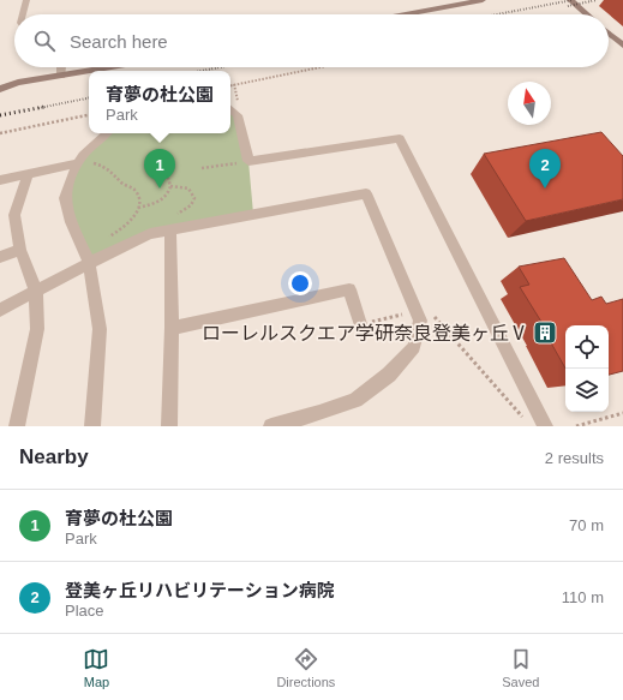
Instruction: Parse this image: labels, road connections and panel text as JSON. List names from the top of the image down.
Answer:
{
  "places": {
    "building": ["ローレルスクエア学研奈良登美ヶ丘Ⅴ"]
  },
  "north": "top",
  "page": {
    "search": "Search here",
    "popup": ["育夢の杜公園", "Park"],
    "pins": ["1", "2"],
    "heading": ["Nearby", "2 results"],
    "list": [
      {
        "mark": "1",
        "name": "育夢の杜公園",
        "note": "Park",
        "value": "70 m"
      },
      {
        "mark": "2",
        "name": "登美ヶ丘リハビリテーション病院",
        "note": "Place",
        "value": "110 m"
      }
    ],
    "nav": ["Map", "Directions", "Saved"]
  }
}
